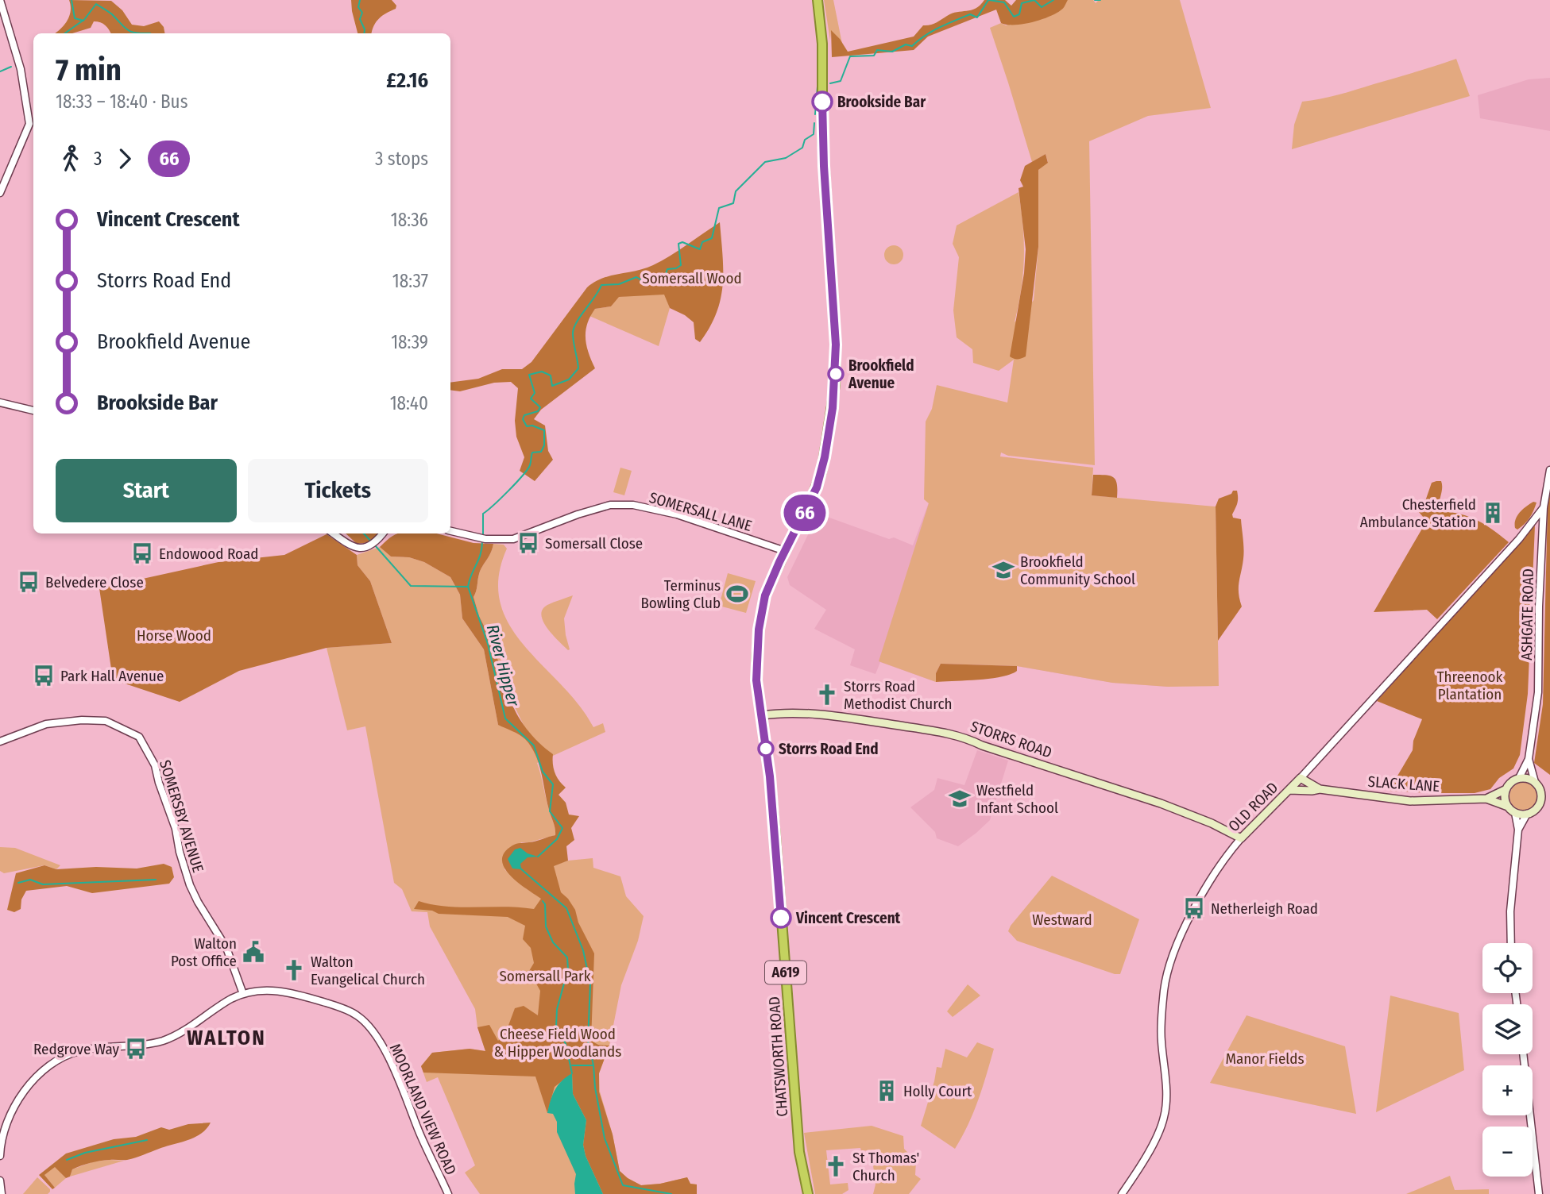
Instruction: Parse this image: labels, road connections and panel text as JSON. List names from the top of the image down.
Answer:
{
  "streets": {
    "highway": ["A619", "CHATSWORTH ROAD"],
    "main road": ["STORRS ROAD", "SLACK LANE", "OLD ROAD"],
    "street": [
      "SOMERSALL LANE",
      "ASHGATE ROAD",
      "SOMERSBY AVENUE",
      "MOORLAND VIEW ROAD"
    ]
  },
  "crossings": [
    ["SOMERSALL LANE", "CHATSWORTH ROAD"],
    ["ASHGATE ROAD", "SLACK LANE"],
    ["ASHGATE ROAD", "OLD ROAD"],
    ["STORRS ROAD", "OLD ROAD"],
    ["STORRS ROAD", "CHATSWORTH ROAD"],
    ["SLACK LANE", "OLD ROAD"],
    ["SOMERSBY AVENUE", "MOORLAND VIEW ROAD"]
  ],
  "districts": ["WALTON"],
  "water": ["River Hipper"],
  "parks": [
    "Somersall Wood",
    "Horse Wood",
    "Threenook Plantation",
    "Westward",
    "Somersall Park",
    "Cheese Field Wood & Hipper Woodlands",
    "Manor Fields"
  ],
  "places": {
    "other": [
      "Brookside Bar",
      "Brookfield Avenue",
      "Storrs Road End",
      "Vincent Crescent"
    ],
    "building": ["Chesterfield Ambulance Station", "Holly Court"],
    "bus stop": [
      "Somersall Close",
      "Endowood Road",
      "Belvedere Close",
      "Park Hall Avenue",
      "Netherleigh Road",
      "Redgrove Way"
    ],
    "school or university": ["Brookfield Community School", "Westfield Infant School"],
    "sports": ["Terminus Bowling Club"],
    "church": ["Storrs Road Methodist Church", "Walton Evangelical Church", "St Thomas' Church"],
    "public building": ["Walton Post Office"]
  },
  "lines": ["bus line 66"],
  "page": {
    "on_map": "66",
    "heading": ["7 min", "18:33 – 18:40 · Bus", "£2.16"],
    "legs": ["3", "66", "3 stops"],
    "list": [
      {
        "name": "Vincent Crescent",
        "value": "18:36"
      },
      {
        "name": "Storrs Road End",
        "value": "18:37"
      },
      {
        "name": "Brookfield Avenue",
        "value": "18:39"
      },
      {
        "name": "Brookside Bar",
        "value": "18:40"
      }
    ],
    "buttons": ["Start", "Tickets"],
    "map_buttons": ["+", "−"]
  }
}
